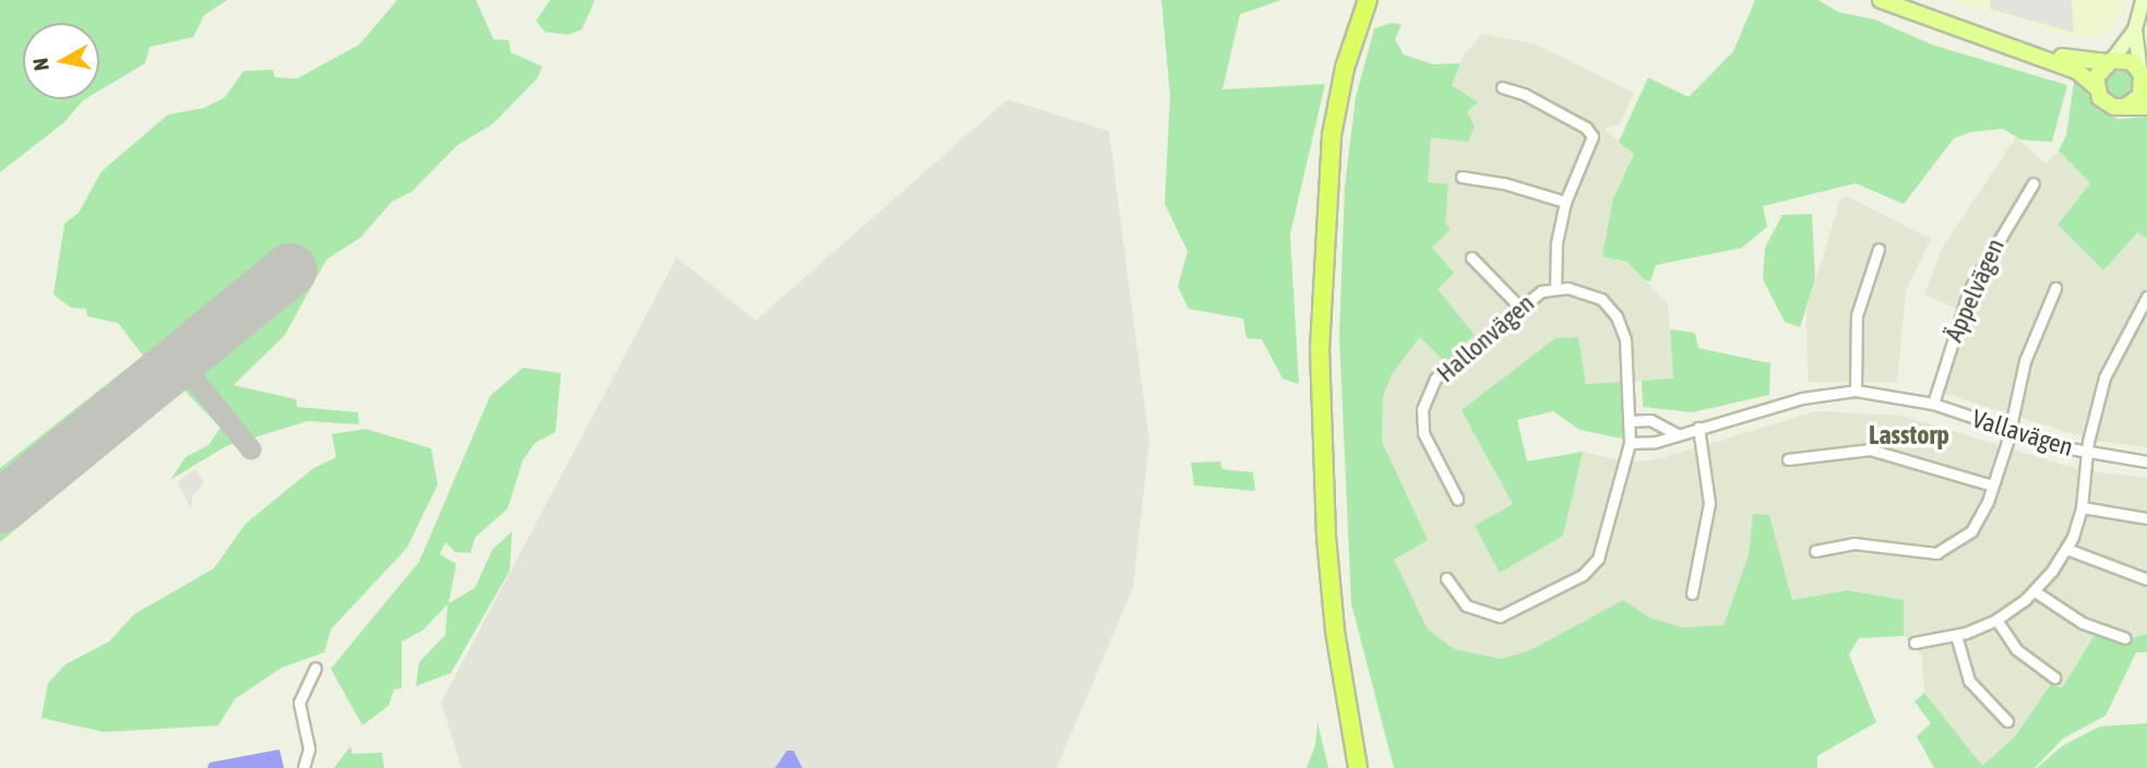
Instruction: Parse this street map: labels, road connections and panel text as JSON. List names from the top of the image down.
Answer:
{
  "streets": {
    "street": ["Äppelvägen", "Hallonvägen", "Vallavägen"]
  },
  "crossings": [
    ["Äppelvägen", "Vallavägen"],
    ["Hallonvägen", "Vallavägen"]
  ],
  "districts": ["Lasstorp"],
  "north": "left"
}
